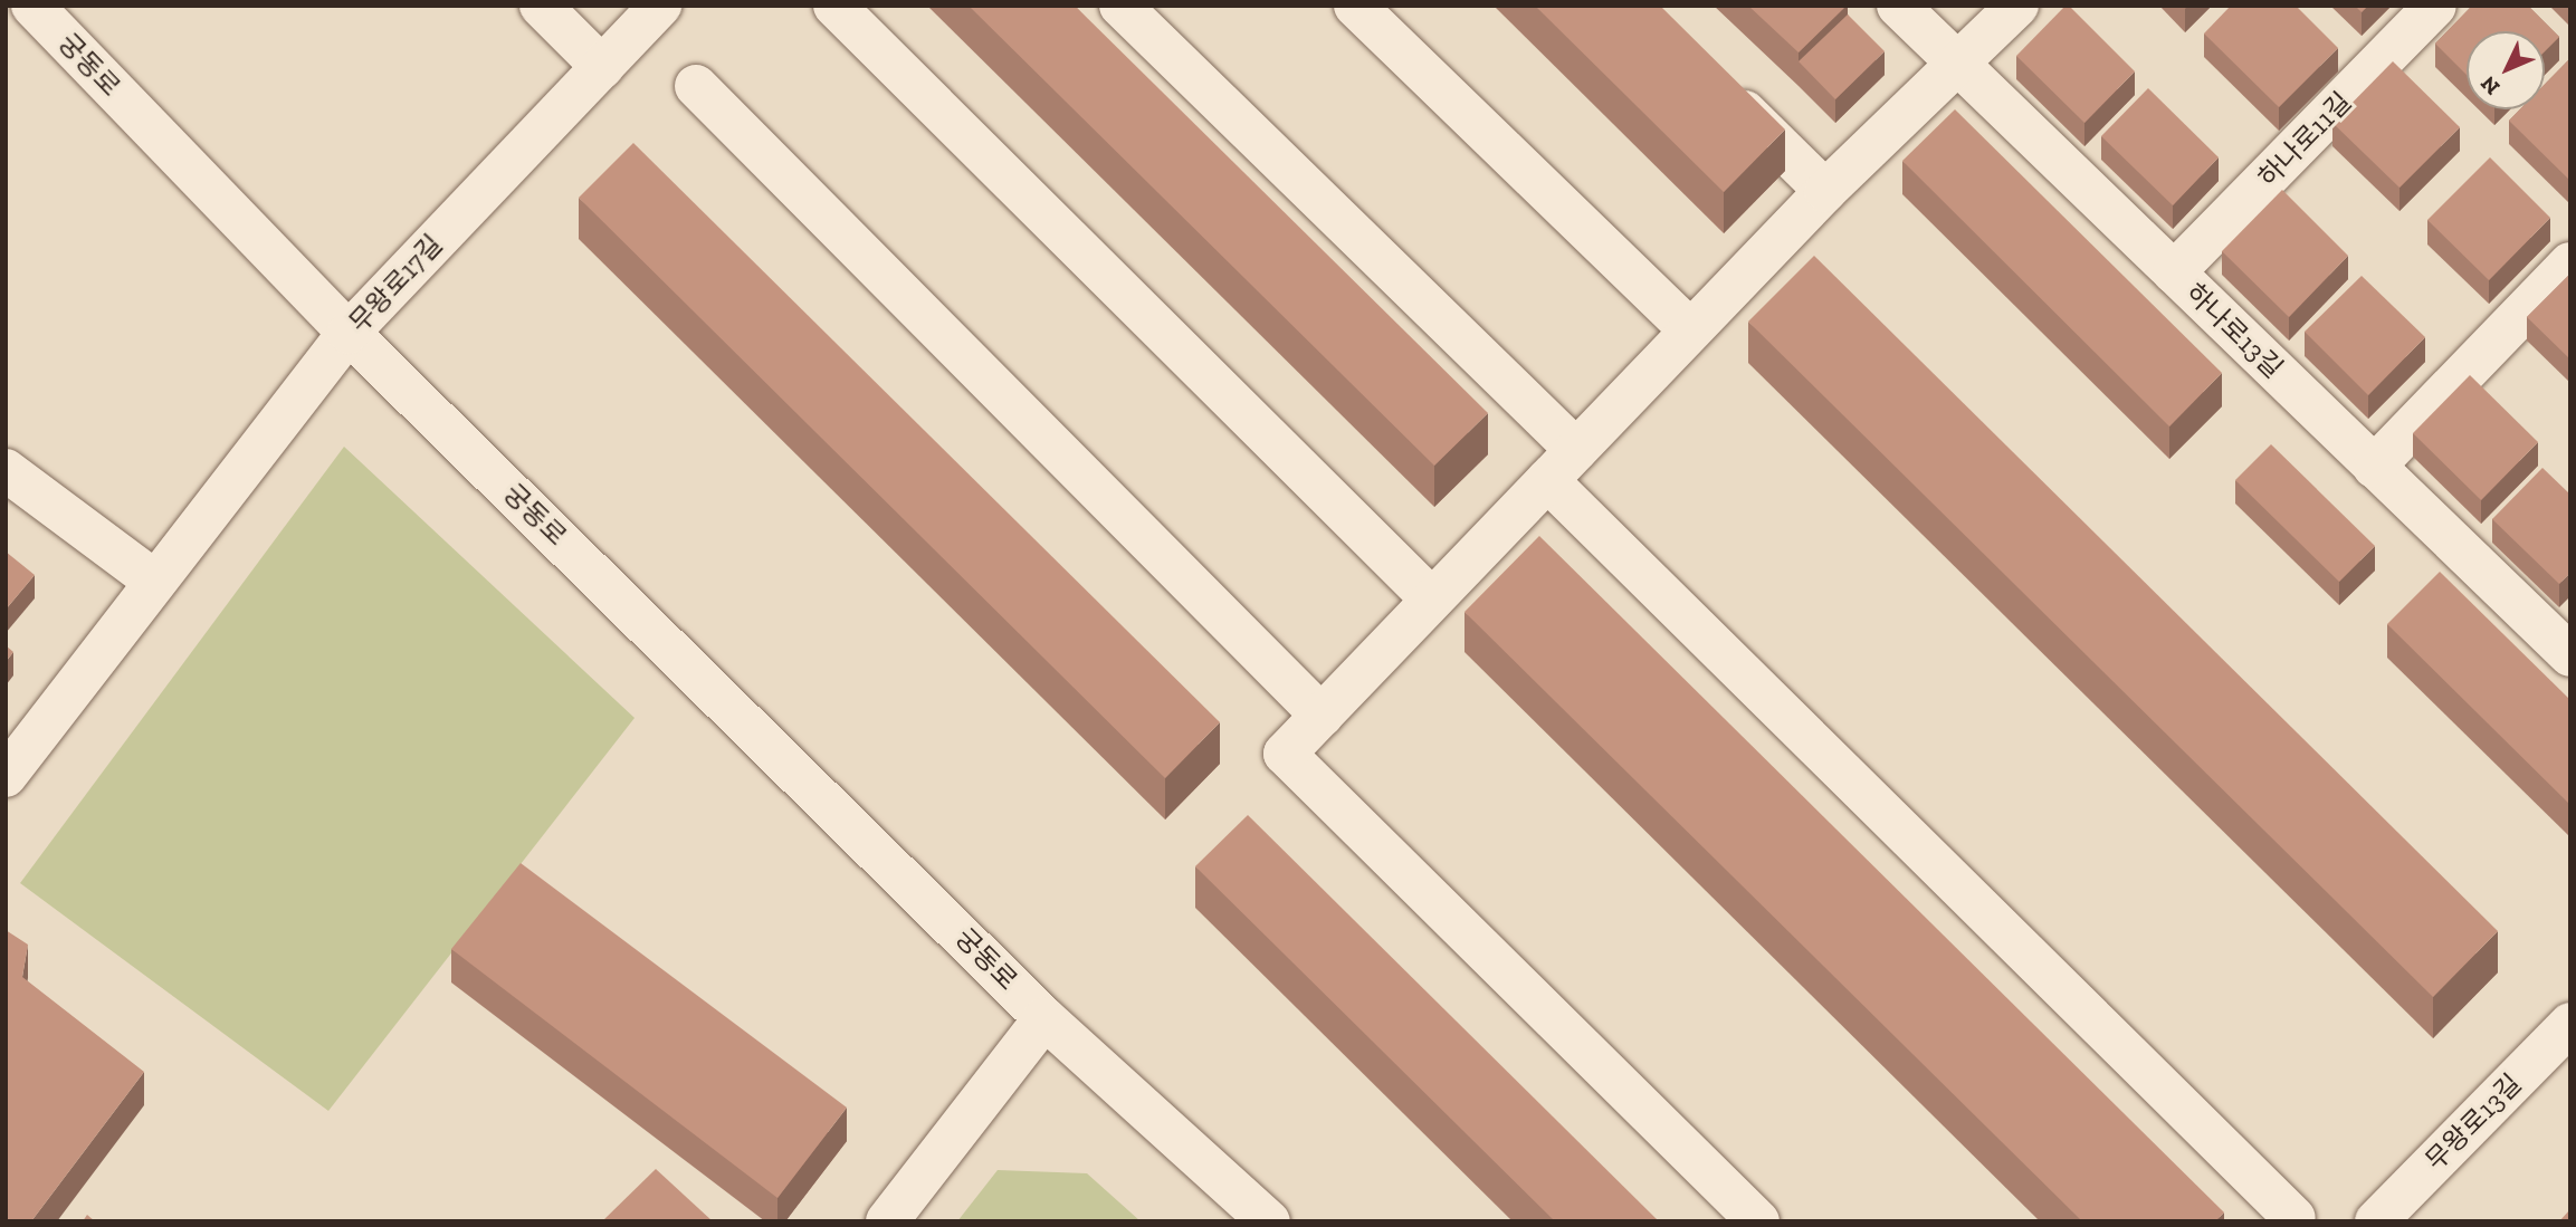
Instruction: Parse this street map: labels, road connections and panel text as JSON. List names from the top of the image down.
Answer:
{
  "streets": {
    "street": [
      "궁동로",
      "하나로11길",
      "무왕로17길",
      "하나로13길",
      "무왕로13길"
    ]
  },
  "crossings": [
    ["궁동로", "무왕로17길"],
    ["하나로11길", "하나로13길"]
  ],
  "north": "bottom left"
}
